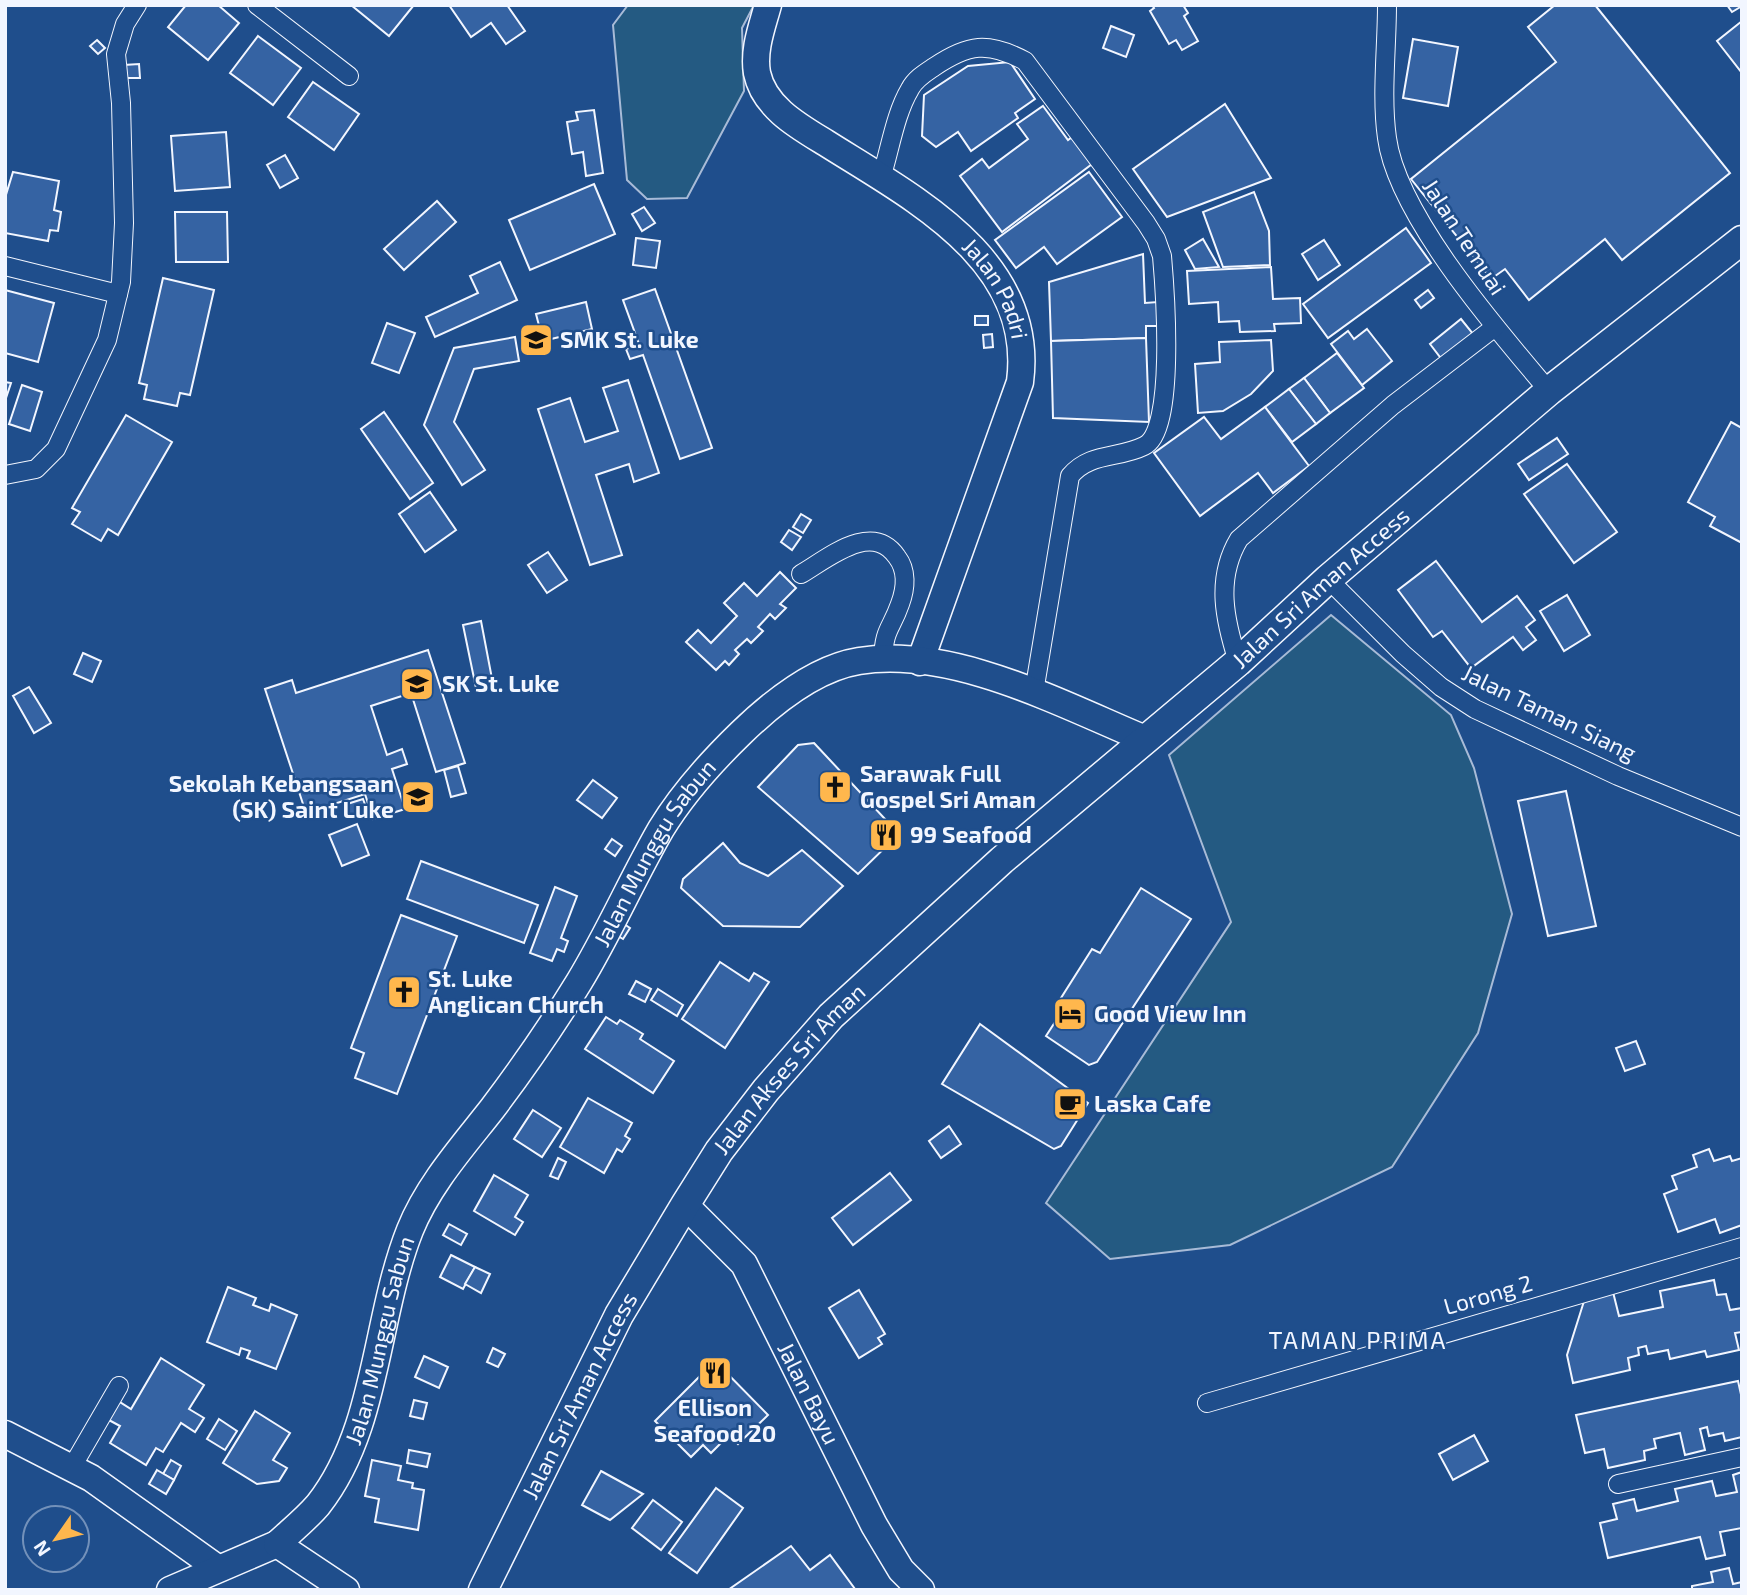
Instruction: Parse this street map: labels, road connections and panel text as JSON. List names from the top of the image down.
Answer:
{
  "streets": {
    "main road": ["Jalan Sri Aman Access", "Jalan Akses Sri Aman"],
    "street": [
      "Jalan Temuai",
      "Jalan Padri",
      "Jalan Taman Siang",
      "Jalan Munggu Sabun",
      "Lorong 2",
      "Jalan Bayu"
    ]
  },
  "crossings": [
    ["Jalan Temuai", "Jalan Sri Aman Access"],
    ["Jalan Padri", "Jalan Munggu Sabun"],
    ["Jalan Sri Aman Access", "Jalan Taman Siang"],
    ["Jalan Sri Aman Access", "Jalan Munggu Sabun"],
    ["Jalan Sri Aman Access", "Jalan Akses Sri Aman"],
    ["Jalan Sri Aman Access", "Jalan Bayu"],
    ["Jalan Akses Sri Aman", "Jalan Bayu"]
  ],
  "districts": ["TAMAN PRIMA"],
  "places": {
    "school or university": ["SMK St. Luke", "SK St. Luke", "Sekolah Kebangsaan (SK) Saint Luke"],
    "church": ["Sarawak Full Gospel Sri Aman", "St. Luke Anglican Church"],
    "restaurant": ["99 Seafood", "Ellison Seafood 20"],
    "hotel": ["Good View Inn"],
    "cafe": ["Laska Cafe"]
  },
  "north": "bottom left"
}
